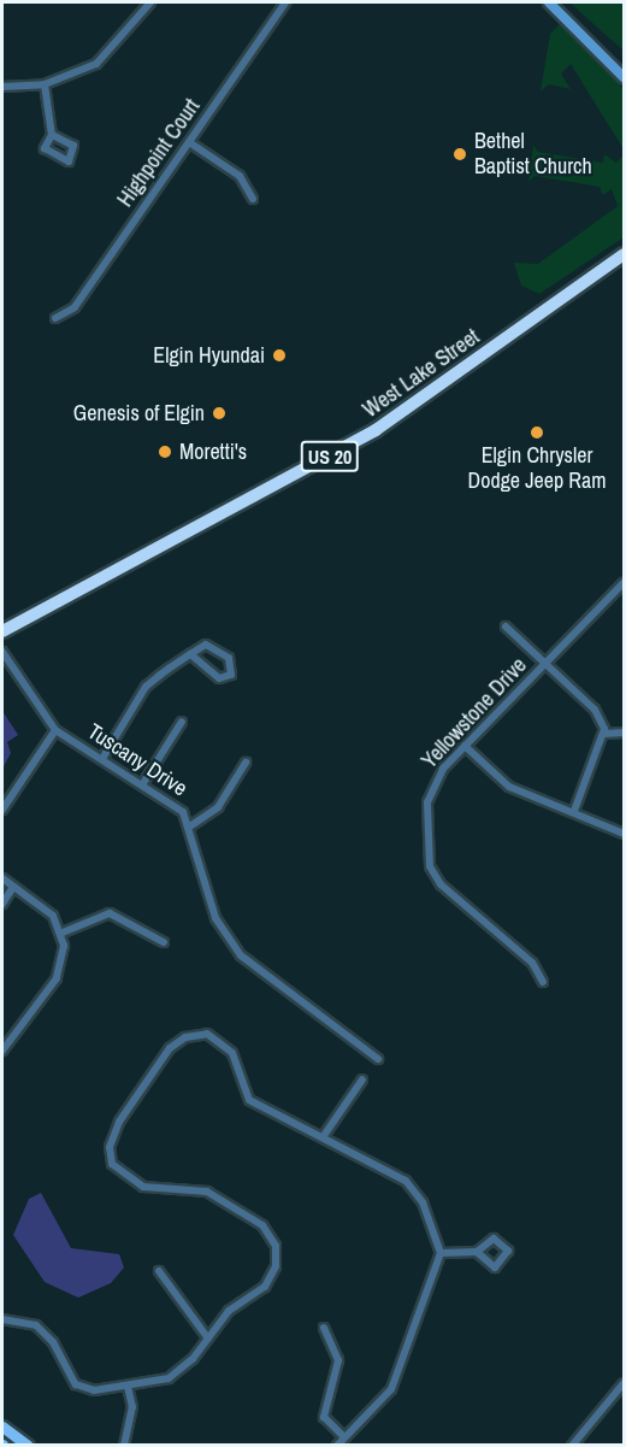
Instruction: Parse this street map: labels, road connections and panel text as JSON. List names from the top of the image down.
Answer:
{
  "streets": {
    "highway": ["West Lake Street", "US 20"],
    "street": ["Highpoint Court", "Yellowstone Drive", "Tuscany Drive"]
  },
  "places": [
    "Bethel Baptist Church",
    "Elgin Hyundai",
    "Genesis of Elgin",
    "Elgin Chrysler Dodge Jeep Ram",
    "Moretti's"
  ]
}
